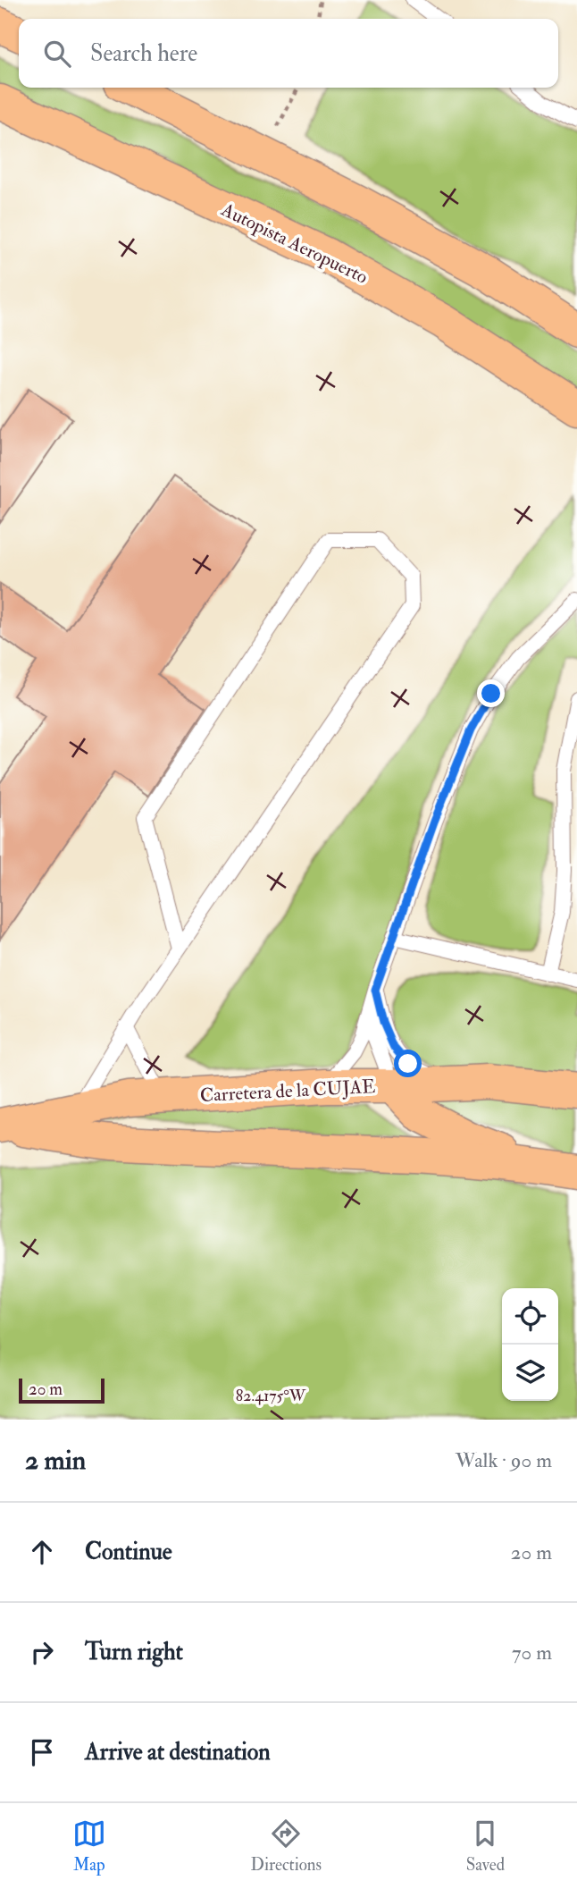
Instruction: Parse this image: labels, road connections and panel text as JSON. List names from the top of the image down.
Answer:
{
  "streets": {
    "highway": ["Autopista Aeropuerto", "Carretera de la CUJAE"]
  },
  "scale_bar": "20 m",
  "page": {
    "search": "Search here",
    "scale": "20 m",
    "heading": ["2 min", "Walk · 90 m"],
    "list": [
      ["Continue", "20 m"],
      ["Turn right", "70 m"],
      "Arrive at destination"
    ],
    "nav": ["Map", "Directions", "Saved"]
  },
  "coordinates": ["82.4175°W"]
}
